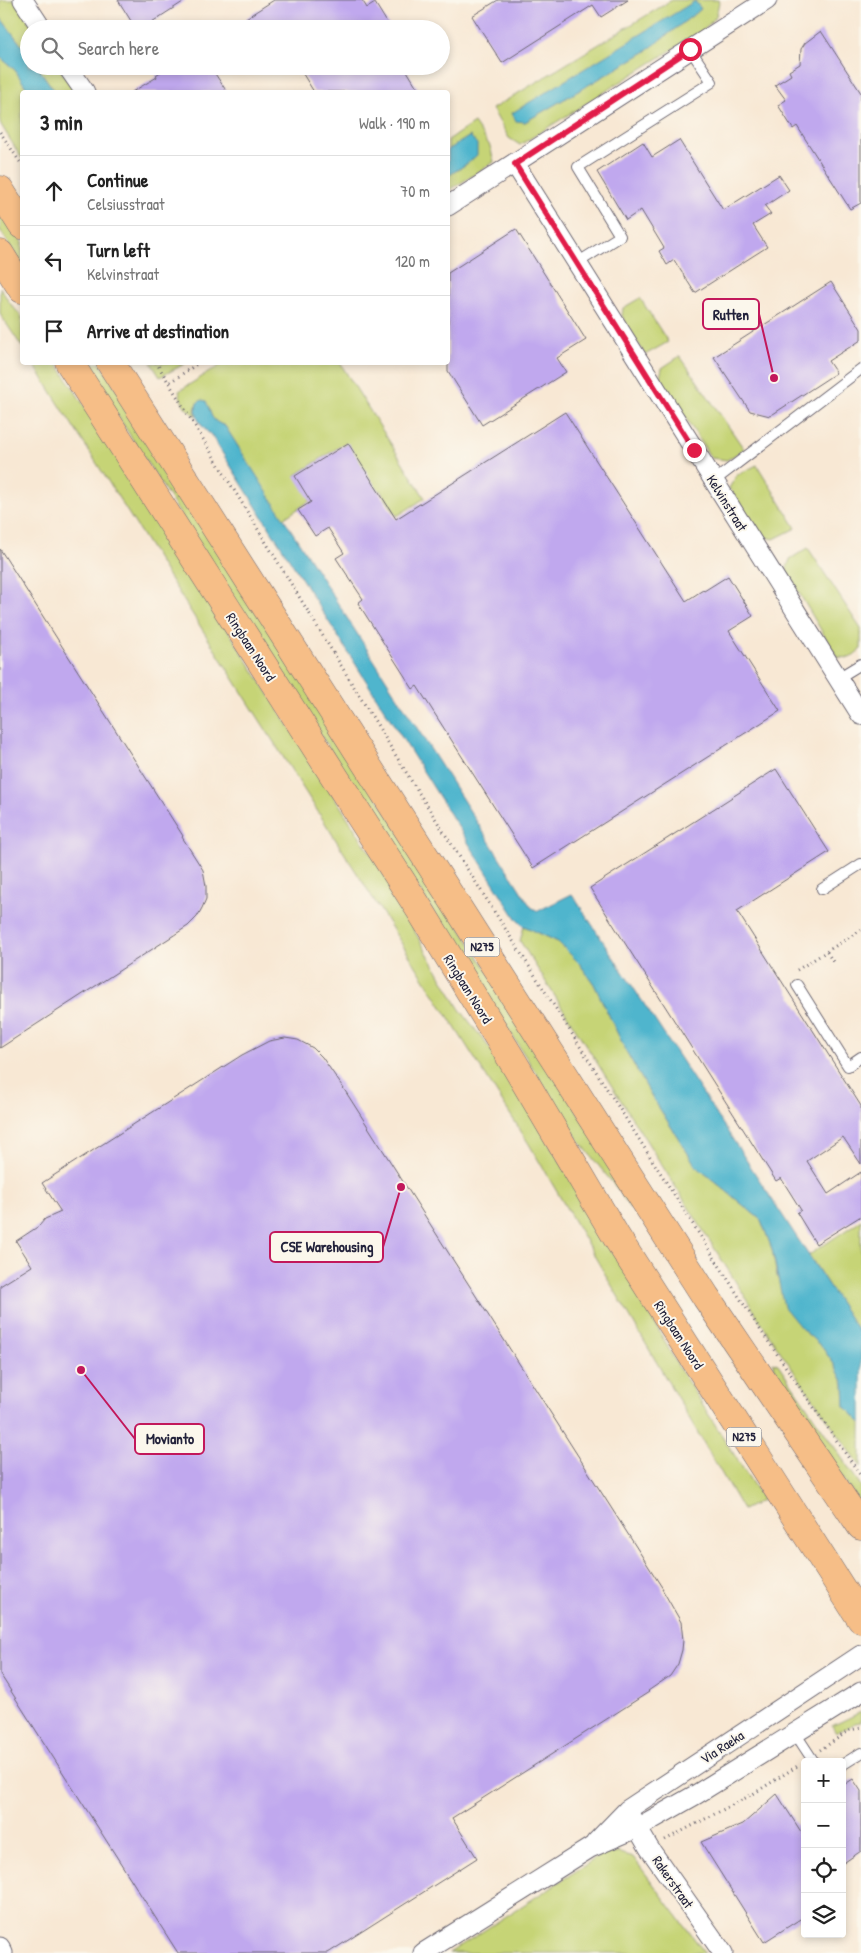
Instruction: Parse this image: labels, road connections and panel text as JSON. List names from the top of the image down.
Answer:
{
  "streets": {
    "main road": ["Ringbaan Noord", "N275"],
    "street": ["Kelvinstraat", "Via Raeka", "Rakerstraat"]
  },
  "crossings": [
    ["Via Raeka", "Rakerstraat"]
  ],
  "places": ["Rutten", "CSE Warehousing", "Movianto"],
  "page": {
    "search": "Search here",
    "heading": ["3 min", "Walk · 190 m"],
    "list": [
      ["Continue", "Celsiusstraat", "70 m"],
      ["Turn left", "Kelvinstraat", "120 m"],
      "Arrive at destination"
    ],
    "map_buttons": ["+", "−"]
  }
}
